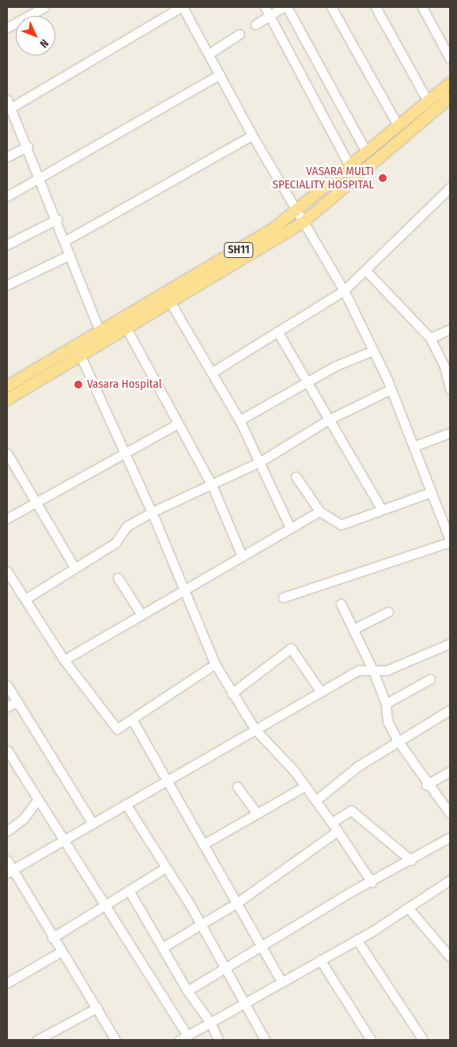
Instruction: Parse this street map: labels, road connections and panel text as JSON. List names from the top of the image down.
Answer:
{
  "streets": {
    "main road": ["SH11"]
  },
  "places": ["VASARA MULTI SPECIALITY HOSPITAL", "Vasara Hospital"],
  "north": "bottom right"
}
